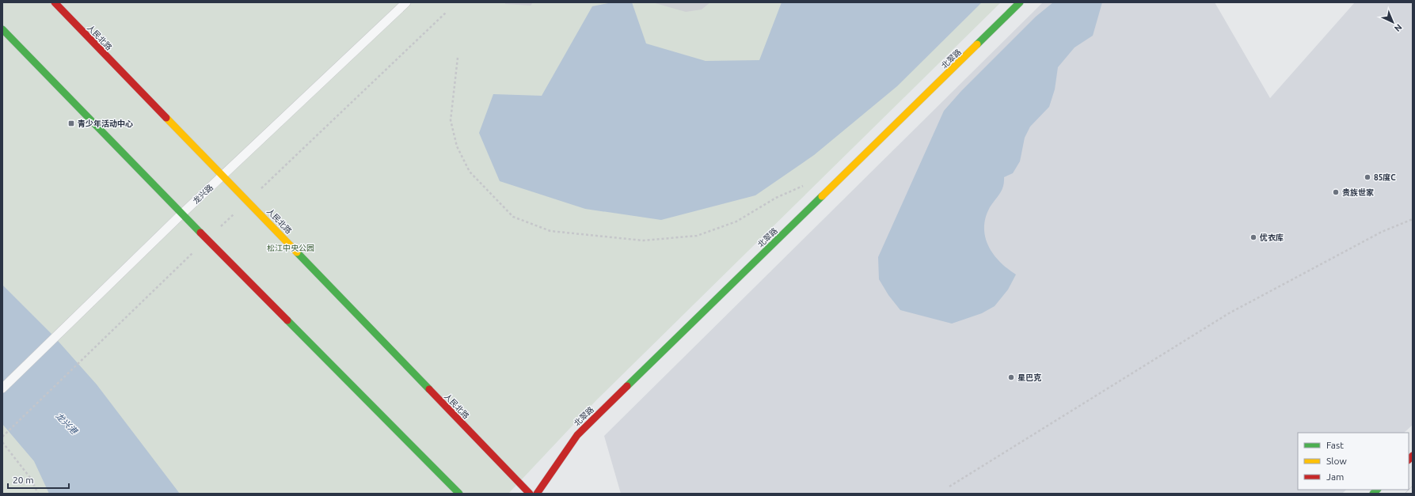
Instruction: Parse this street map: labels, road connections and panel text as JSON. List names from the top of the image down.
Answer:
{
  "streets": {
    "main road": ["人民北路", "北翠路"],
    "lane": ["龙兴路"]
  },
  "crossings": [
    ["人民北路", "龙兴路"]
  ],
  "water": ["龙兴港"],
  "parks": ["松江中央公园"],
  "places": {
    "transit": ["青少年活动中心"],
    "other": [
      "85度C",
      "贵族世家",
      "优衣库",
      "星巴克"
    ]
  },
  "legend": ["Fast", "Slow", "Jam"],
  "scale_bar": "20 m",
  "north": "bottom right"
}
